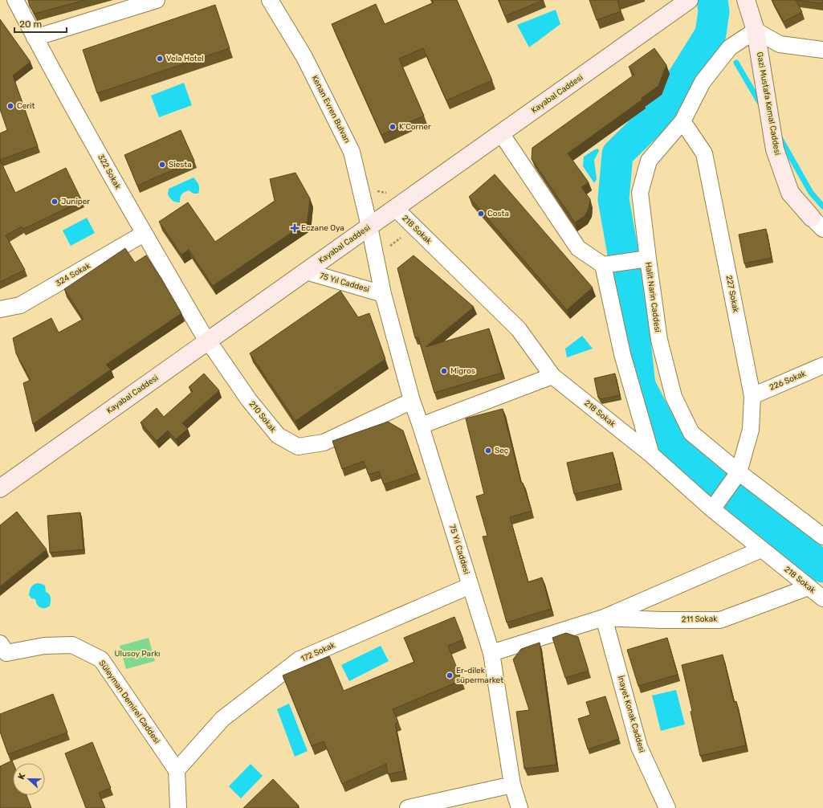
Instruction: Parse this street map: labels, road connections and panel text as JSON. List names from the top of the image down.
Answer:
{
  "streets": {
    "street": [
      "Kayabal Caddesi",
      "Gazi Mustafa Kemal Caddesi",
      "Kenan Evren Bulvarı",
      "322 Sokak",
      "218 Sokak",
      "324 Sokak",
      "75 Yıl Caddesi",
      "227 Sokak",
      "Halit Narin Caddesi",
      "226 Sokak",
      "210 Sokak",
      "211 Sokak",
      "172 Sokak",
      "Süleyman Demirel Caddesi",
      "İnayet Konak Caddesi"
    ]
  },
  "crossings": [
    ["Kayabal Caddesi", "Kenan Evren Bulvarı"],
    ["Kayabal Caddesi", "322 Sokak"],
    ["Kayabal Caddesi", "218 Sokak"],
    ["Kayabal Caddesi", "75 Yıl Caddesi"],
    ["Kayabal Caddesi", "210 Sokak"],
    ["Gazi Mustafa Kemal Caddesi", "Halit Narin Caddesi"],
    ["Kenan Evren Bulvarı", "75 Yıl Caddesi"],
    ["322 Sokak", "324 Sokak"],
    ["322 Sokak", "210 Sokak"],
    ["218 Sokak", "227 Sokak"],
    ["218 Sokak", "211 Sokak"],
    ["75 Yıl Caddesi", "210 Sokak"],
    ["75 Yıl Caddesi", "211 Sokak"],
    ["75 Yıl Caddesi", "172 Sokak"],
    ["227 Sokak", "Halit Narin Caddesi"],
    ["227 Sokak", "226 Sokak"],
    ["211 Sokak", "İnayet Konak Caddesi"],
    ["172 Sokak", "Süleyman Demirel Caddesi"]
  ],
  "parks": ["Ulusoy Parkı"],
  "places": {
    "other": [
      "Vela Hotel",
      "Cerit",
      "K'Corner",
      "Siesta",
      "Juniper",
      "Costa",
      "Migros",
      "Seç",
      "Er-dilek süpermarket"
    ],
    "health": ["Eczane Oya"]
  },
  "scale_bar": "20 m",
  "north": "left"
}
